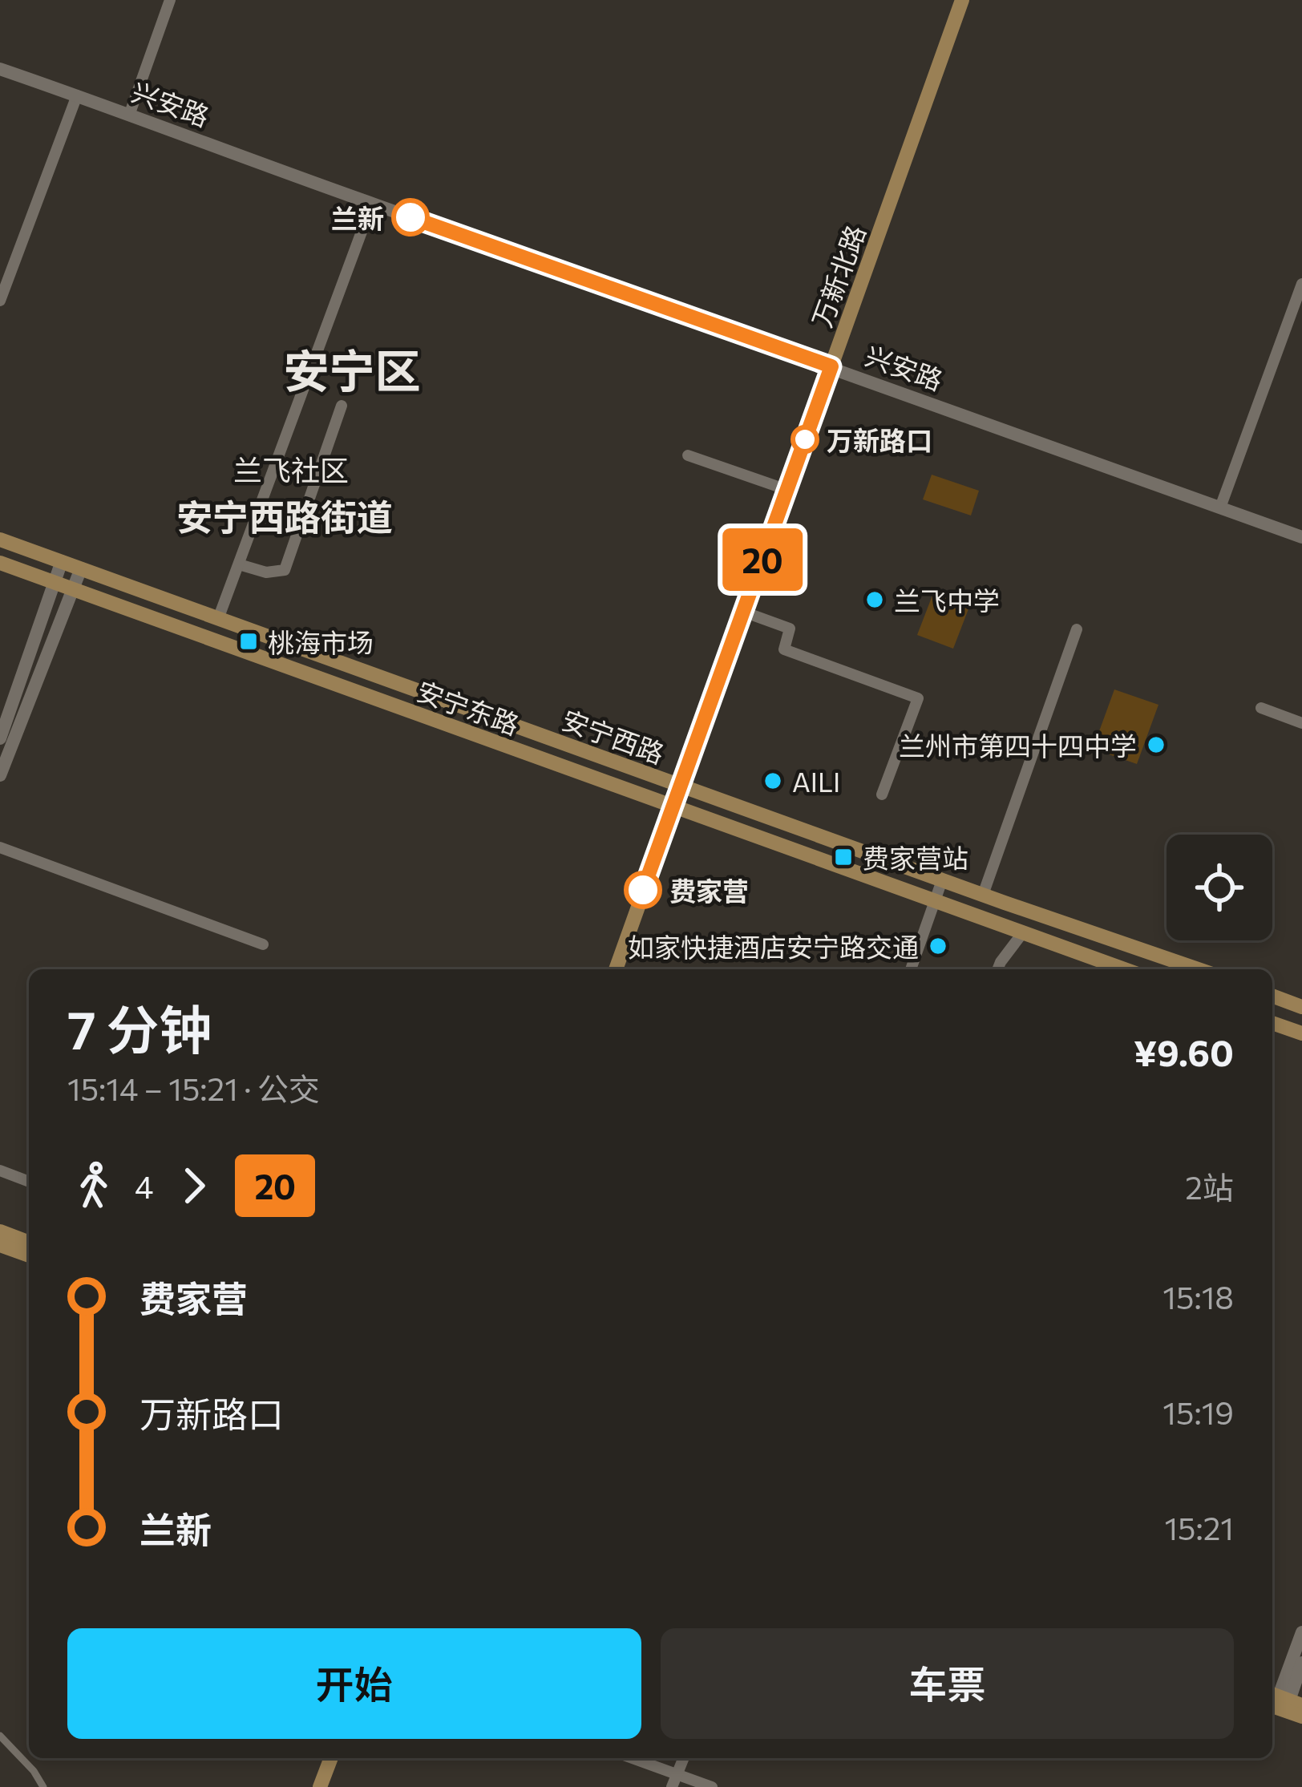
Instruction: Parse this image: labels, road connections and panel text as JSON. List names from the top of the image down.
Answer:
{
  "streets": {
    "main road": ["万新北路", "安宁东路", "安宁西路"],
    "street": ["兴安路"]
  },
  "crossings": [
    ["兴安路", "万新北路"],
    ["万新北路", "安宁东路"],
    ["万新北路", "安宁西路"]
  ],
  "districts": ["安宁区", "兰飞社区", "安宁西路街道"],
  "places": {
    "other": [
      "兰新",
      "万新路口",
      "兰飞中学",
      "兰州市第四十四中学",
      "AILI",
      "费家营",
      "如家快捷酒店安宁路交通"
    ],
    "transit": ["桃海市场", "费家营站"]
  },
  "lines": ["bus line 20"],
  "page": {
    "on_map": "20",
    "heading": ["7 分钟", "15:14 – 15:21 · 公交", "¥9.60"],
    "legs": ["4", "20", "2站"],
    "list": [
      {
        "name": "费家营",
        "value": "15:18"
      },
      {
        "name": "万新路口",
        "value": "15:19"
      },
      {
        "name": "兰新",
        "value": "15:21"
      }
    ],
    "buttons": ["开始", "车票"]
  }
}
